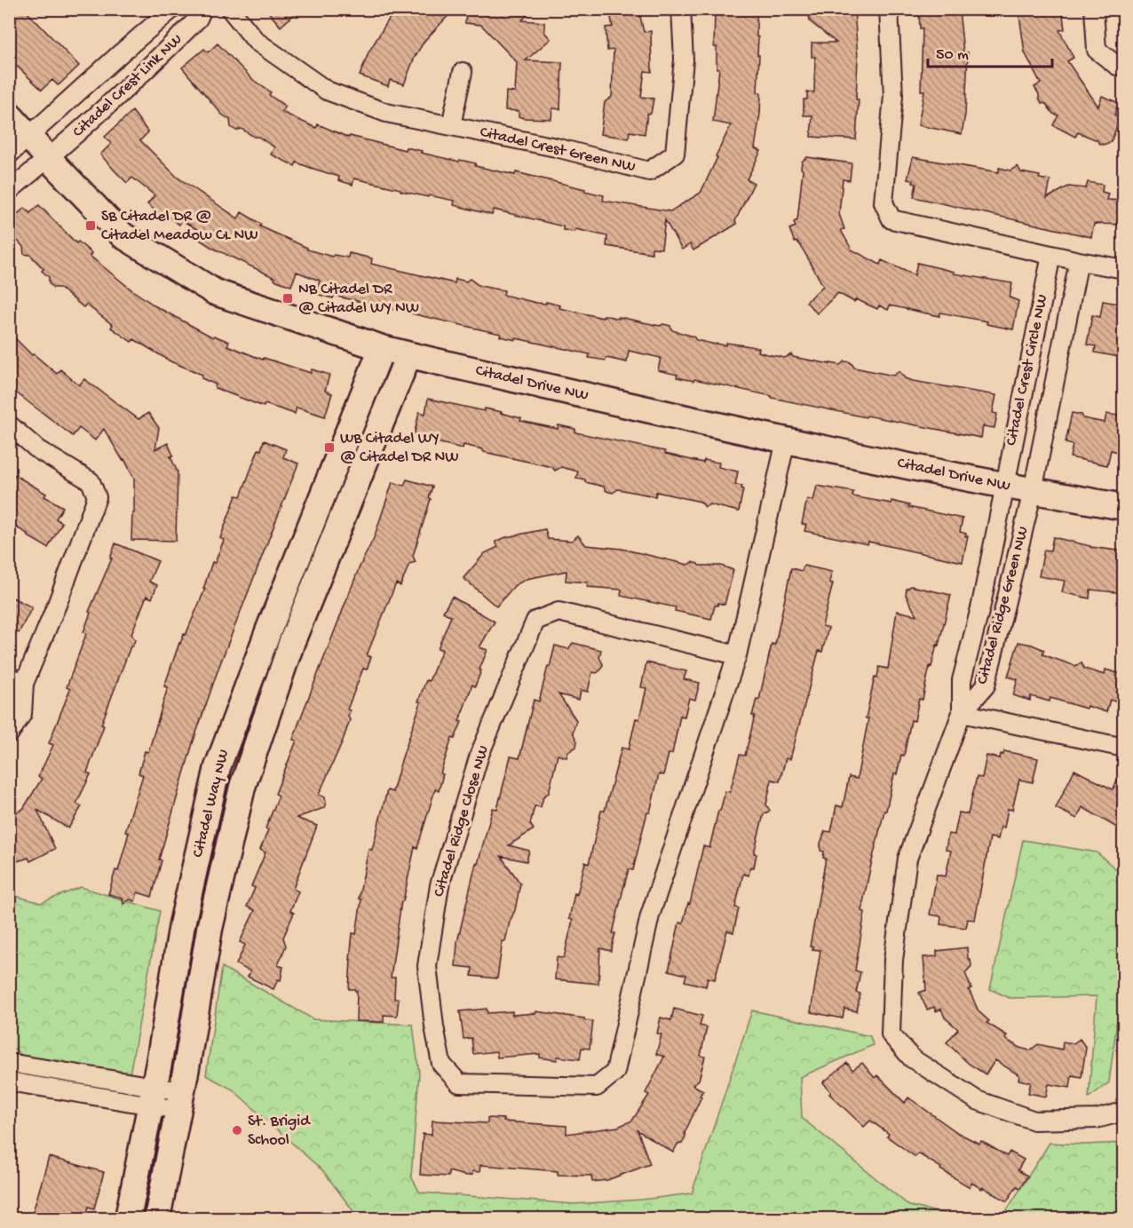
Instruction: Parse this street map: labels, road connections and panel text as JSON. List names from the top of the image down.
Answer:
{
  "streets": {
    "street": [
      "Citadel Crest Link NW",
      "Citadel Crest Green NW",
      "Citadel Crest Circle NW",
      "Citadel Drive NW",
      "Citadel Ridge Green NW",
      "Citadel Way NW",
      "Citadel Ridge Close NW"
    ]
  },
  "crossings": [
    ["Citadel Crest Link NW", "Citadel Drive NW"],
    ["Citadel Crest Circle NW", "Citadel Drive NW"],
    ["Citadel Crest Circle NW", "Citadel Ridge Green NW"],
    ["Citadel Drive NW", "Citadel Ridge Green NW"],
    ["Citadel Drive NW", "Citadel Way NW"],
    ["Citadel Drive NW", "Citadel Ridge Close NW"]
  ],
  "places": {
    "transit": ["SB Citadel DR @ Citadel Meadow CL NW", "NB Citadel DR @ Citadel WY NW", "WB Citadel WY @ Citadel DR NW"],
    "other": ["St. Brigid School"]
  },
  "scale_bar": "50 m"
}
